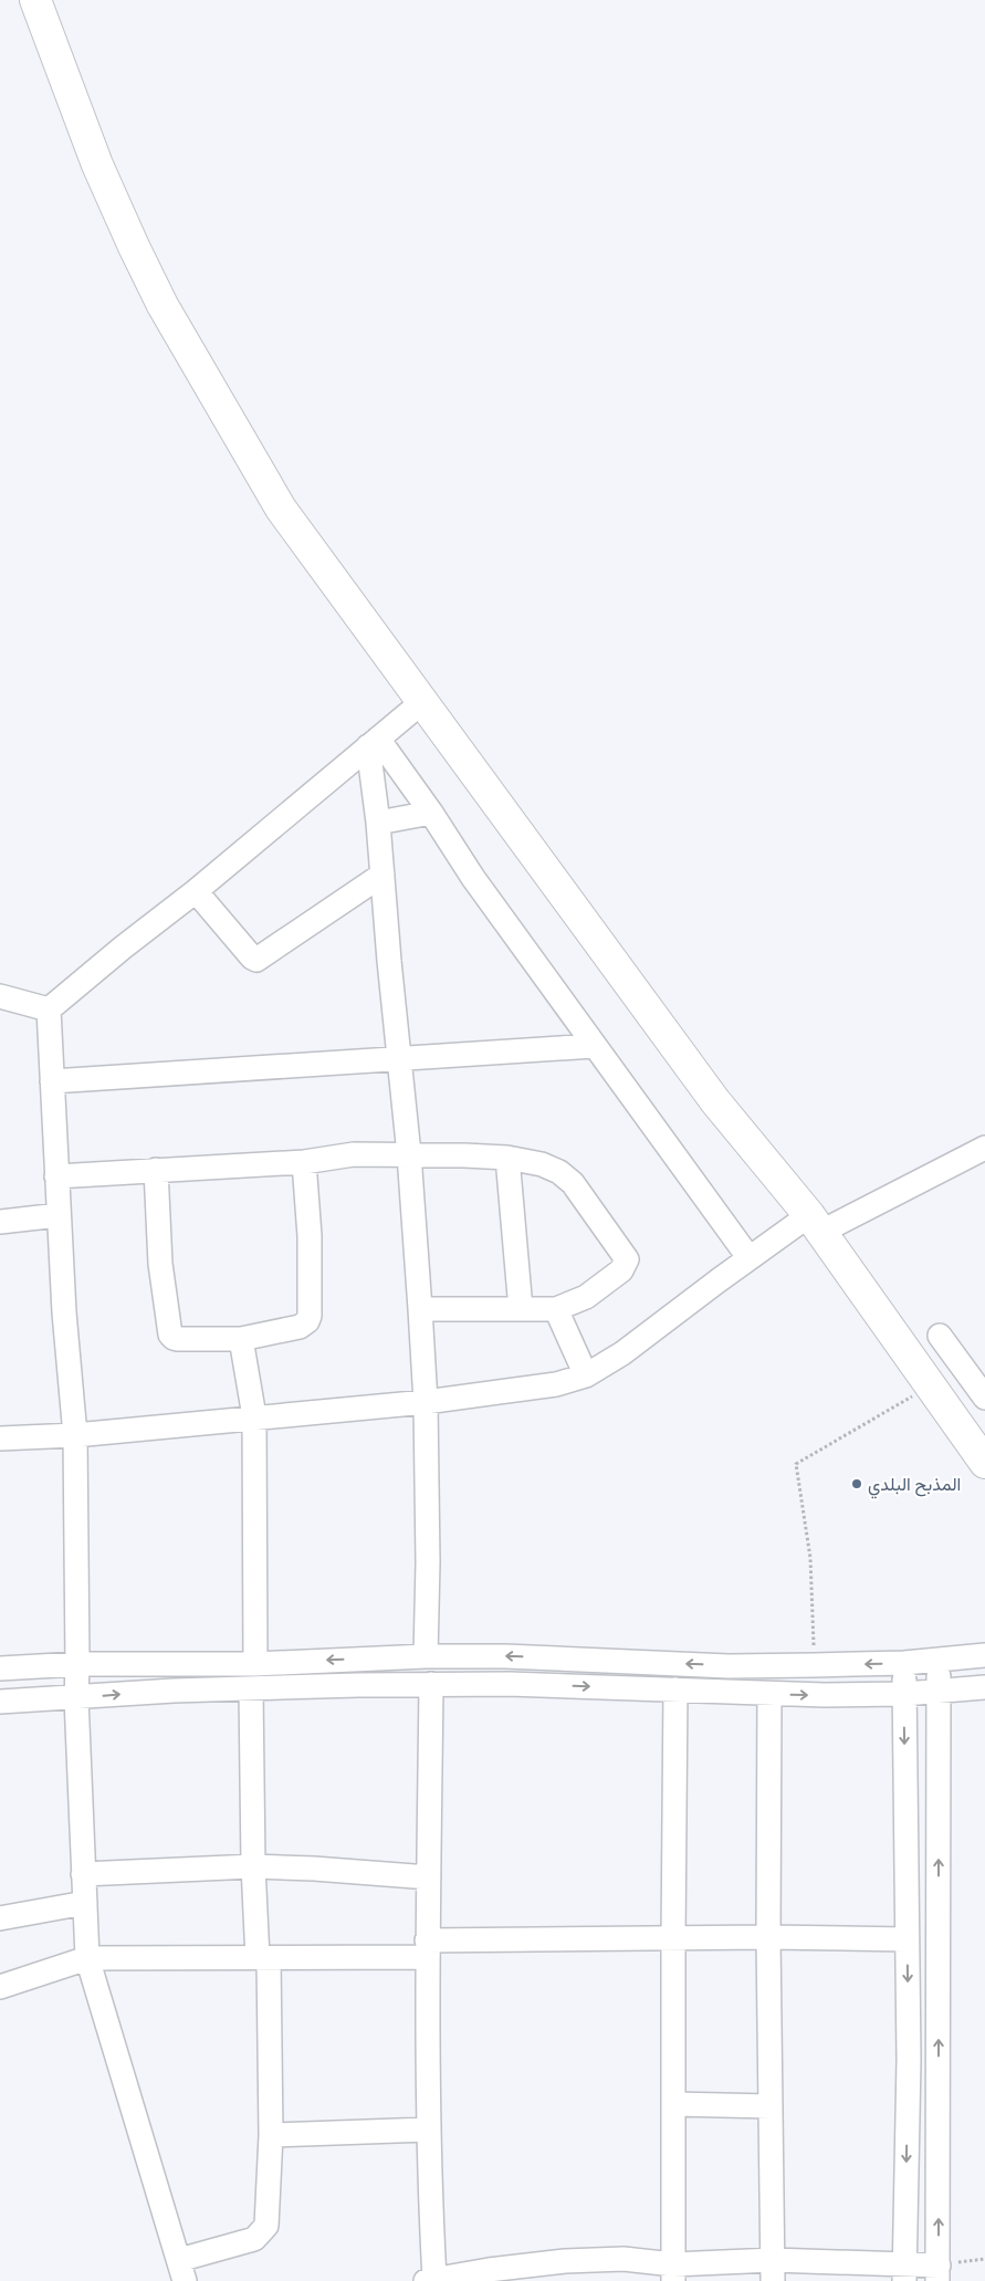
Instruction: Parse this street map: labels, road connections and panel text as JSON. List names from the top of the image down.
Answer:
{
  "places": ["المذبح البلدي"]
}
